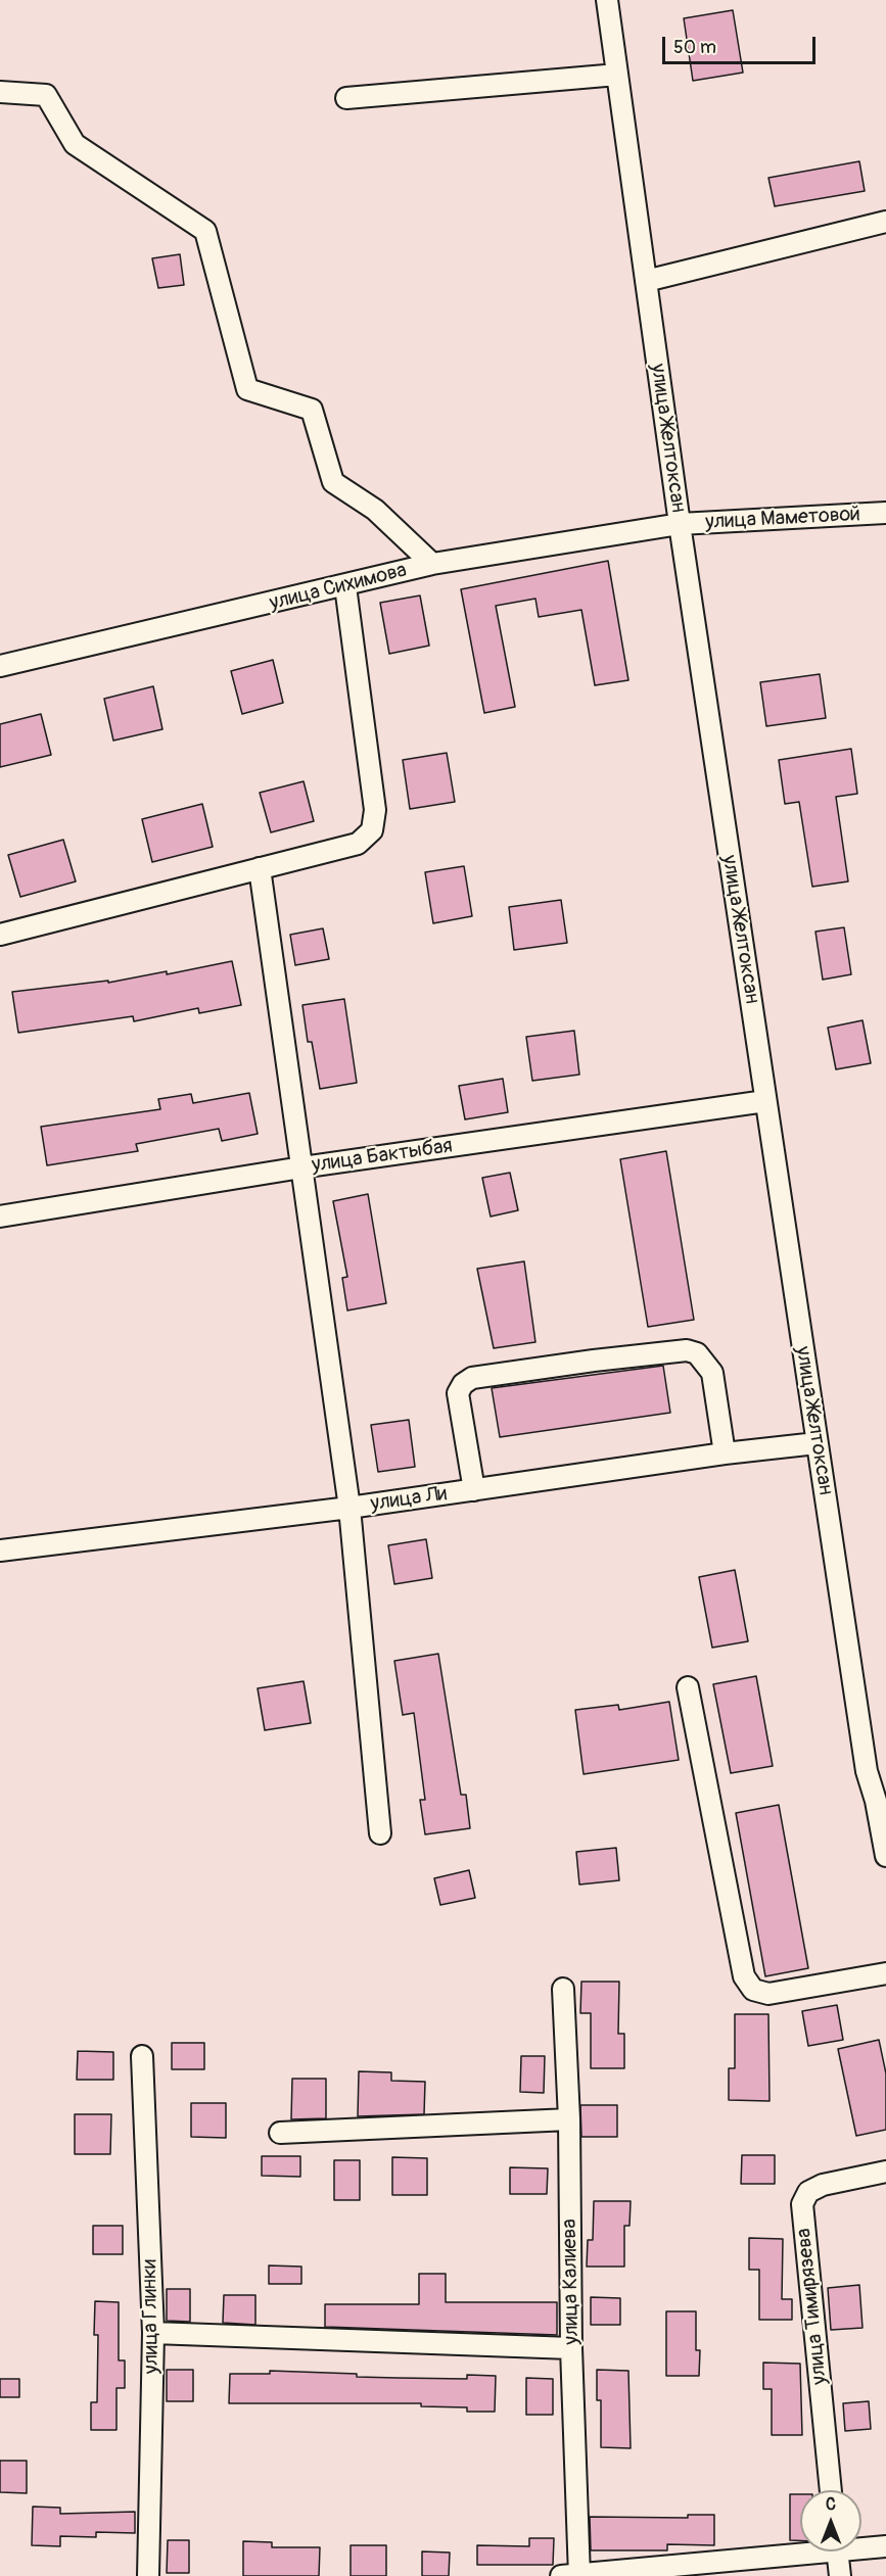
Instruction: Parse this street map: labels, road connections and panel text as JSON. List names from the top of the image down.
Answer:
{
  "streets": {
    "street": [
      "улица Желтоксан",
      "улица Маметовой",
      "улица Сихимова",
      "улица Бактыбая",
      "улица Ли",
      "улица Калиева",
      "улица Тимирязева",
      "улица Глинки"
    ]
  },
  "crossings": [
    ["улица Желтоксан", "улица Маметовой"],
    ["улица Желтоксан", "улица Сихимова"],
    ["улица Желтоксан", "улица Бактыбая"],
    ["улица Желтоксан", "улица Ли"],
    ["улица Маметовой", "улица Сихимова"]
  ],
  "scale_bar": "50 m",
  "north": "top"
}
